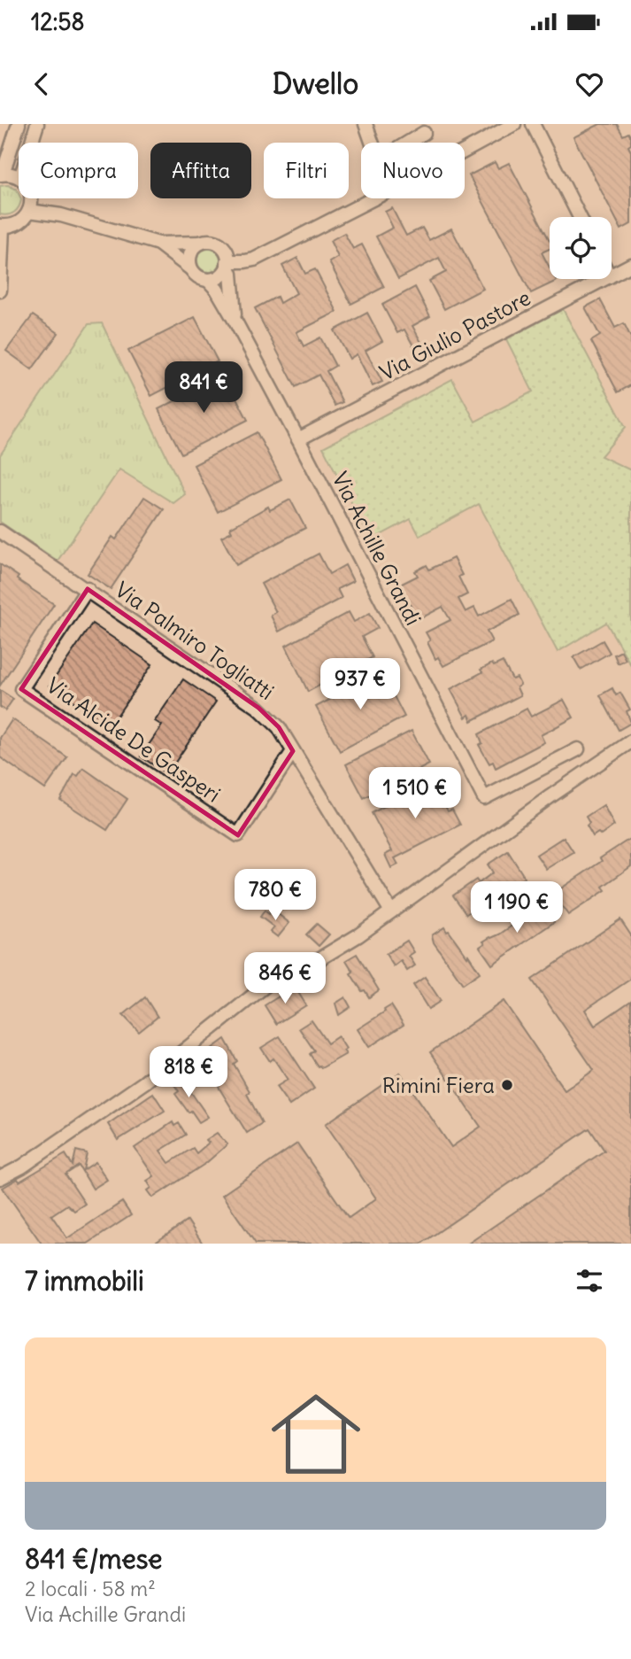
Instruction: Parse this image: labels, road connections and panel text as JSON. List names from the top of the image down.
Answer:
{
  "streets": {
    "street": [
      "Via Giulio Pastore",
      "Via Achille Grandi",
      "Via Palmiro Togliatti",
      "Via Alcide De Gasperi"
    ]
  },
  "crossings": [
    ["Via Giulio Pastore", "Via Achille Grandi"],
    ["Via Palmiro Togliatti", "Via Alcide De Gasperi"]
  ],
  "places": ["Rimini Fiera"],
  "page": {
    "status": "12:58",
    "header": "Dwello",
    "chip": [
      "Compra",
      "Affitta",
      "Filtri",
      "Nuovo"
    ],
    "price": [
      "841 €",
      "937 €",
      "1 510 €",
      "780 €",
      "1 190 €",
      "846 €",
      "818 €"
    ],
    "heading": "7 immobili",
    "list": [
      {
        "name": "841 €/mese",
        "note": "2 locali · 58 m² · Via Achille Grandi"
      }
    ]
  }
}
